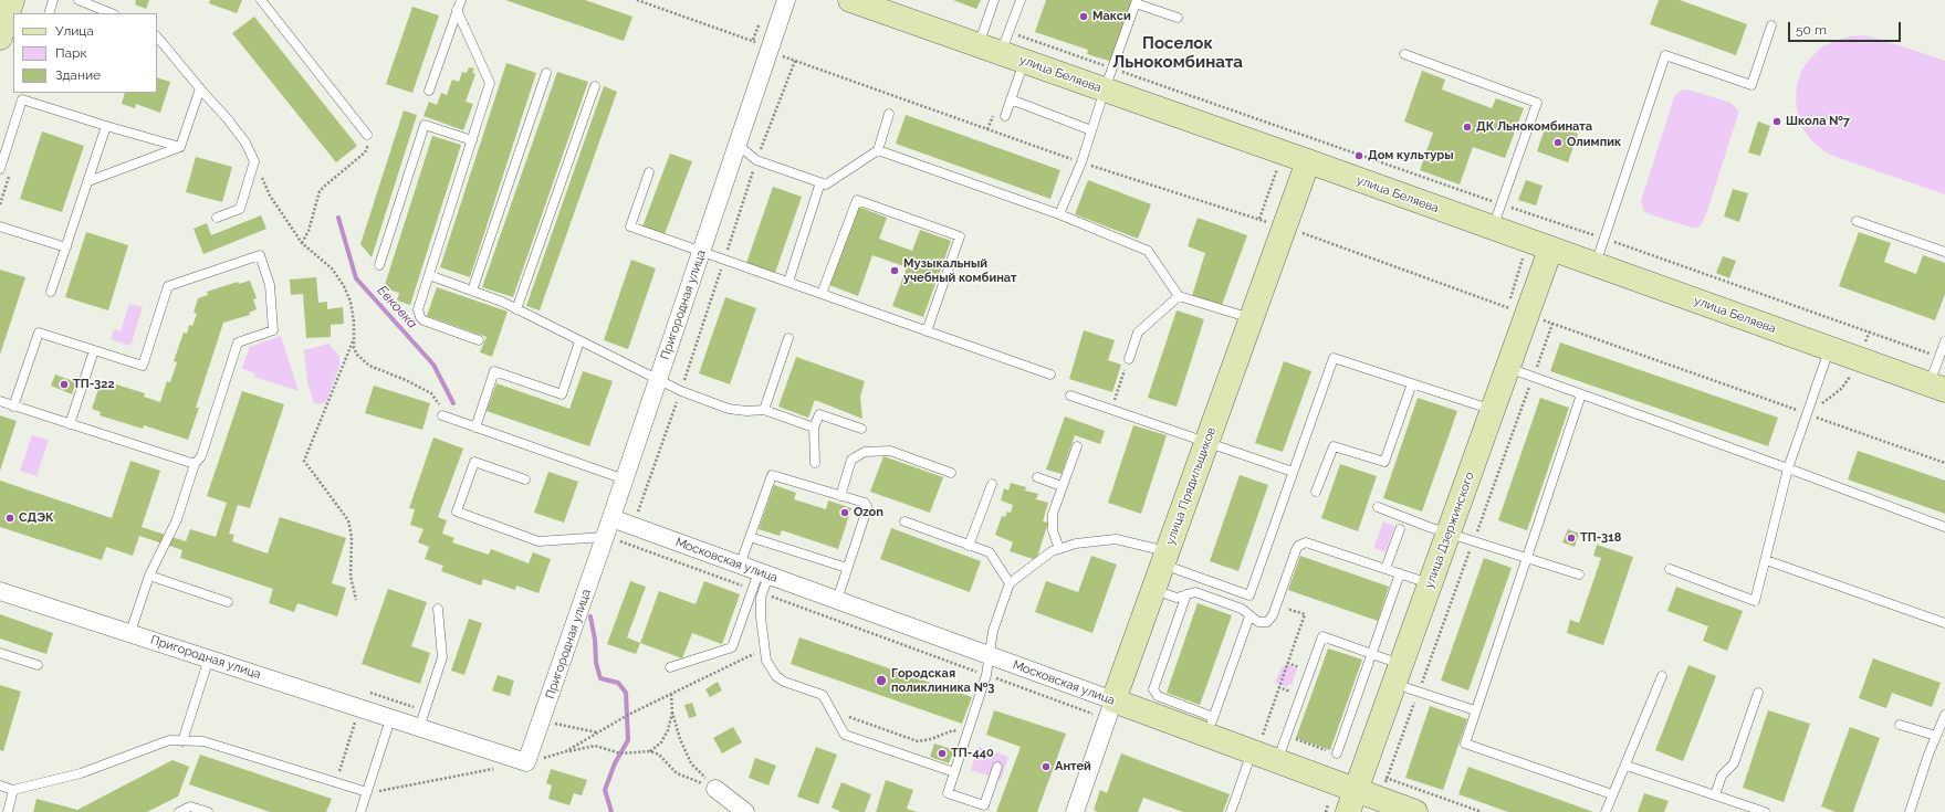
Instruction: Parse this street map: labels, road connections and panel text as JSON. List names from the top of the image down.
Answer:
{
  "streets": {
    "street": [
      "улица Беляева",
      "Пригородная улица",
      "улица Прядильщиков",
      "улица Дзержинского",
      "Московская улица"
    ]
  },
  "crossings": [
    ["улица Беляева", "улица Прядильщиков"],
    ["улица Беляева", "улица Дзержинского"],
    ["Пригородная улица", "Московская улица"],
    ["улица Прядильщиков", "Московская улица"],
    ["улица Дзержинского", "Московская улица"]
  ],
  "districts": ["Поселок Льнокомбината"],
  "water": ["Евковка"],
  "places": [
    "Макси",
    "Школа №7",
    "ДК Льнокомбината",
    "Олимпик",
    "Дом культуры",
    "Музыкальный учебный комбинат",
    "ТП-322",
    "Ozon",
    "СДЭК",
    "ТП-318",
    "Городская поликлиника №3",
    "ТП-440",
    "Антей"
  ],
  "legend": ["Улица", "Парк", "Здание"],
  "scale_bar": "50 m"
}
